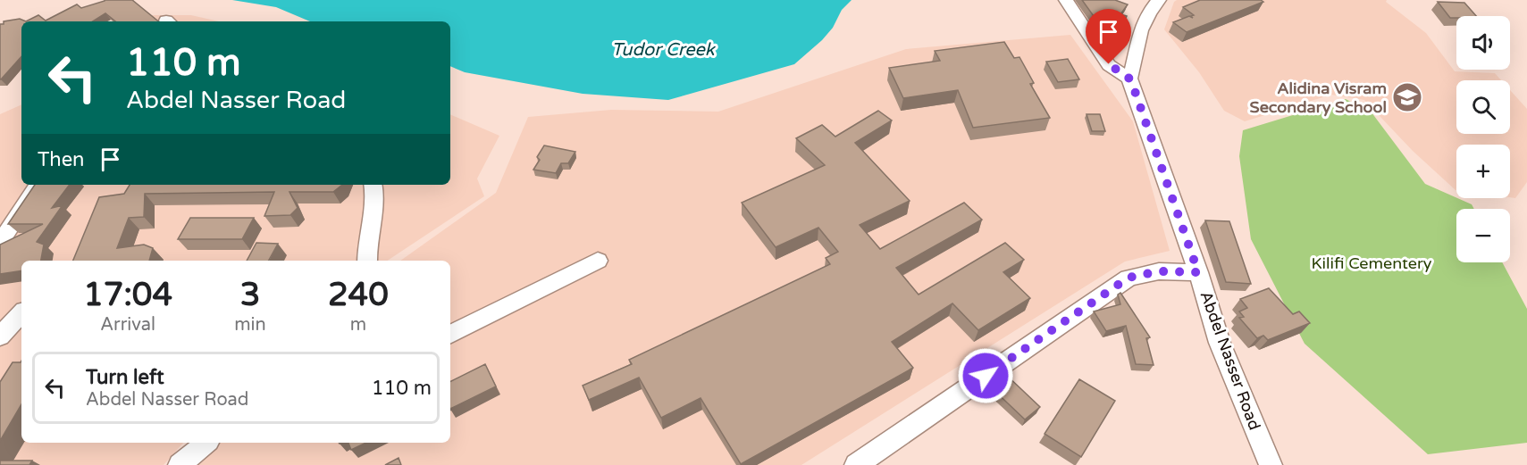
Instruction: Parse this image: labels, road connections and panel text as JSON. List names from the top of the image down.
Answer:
{
  "streets": {
    "street": ["Abdel Nasser Road"]
  },
  "water": ["Tudor Creek"],
  "parks": ["Kilifi Cementery"],
  "places": {
    "school or university": ["Alidina Visram Secondary School"]
  },
  "page": {
    "map_buttons": ["+", "−"],
    "turn": ["110 m", "Abdel Nasser Road"],
    "then": "Then",
    "eta": [
      "17:04",
      "Arrival",
      "3",
      "min",
      "240",
      "m"
    ],
    "list": [
      {
        "name": "Turn left",
        "note": "Abdel Nasser Road",
        "value": "110 m"
      }
    ]
  }
}
